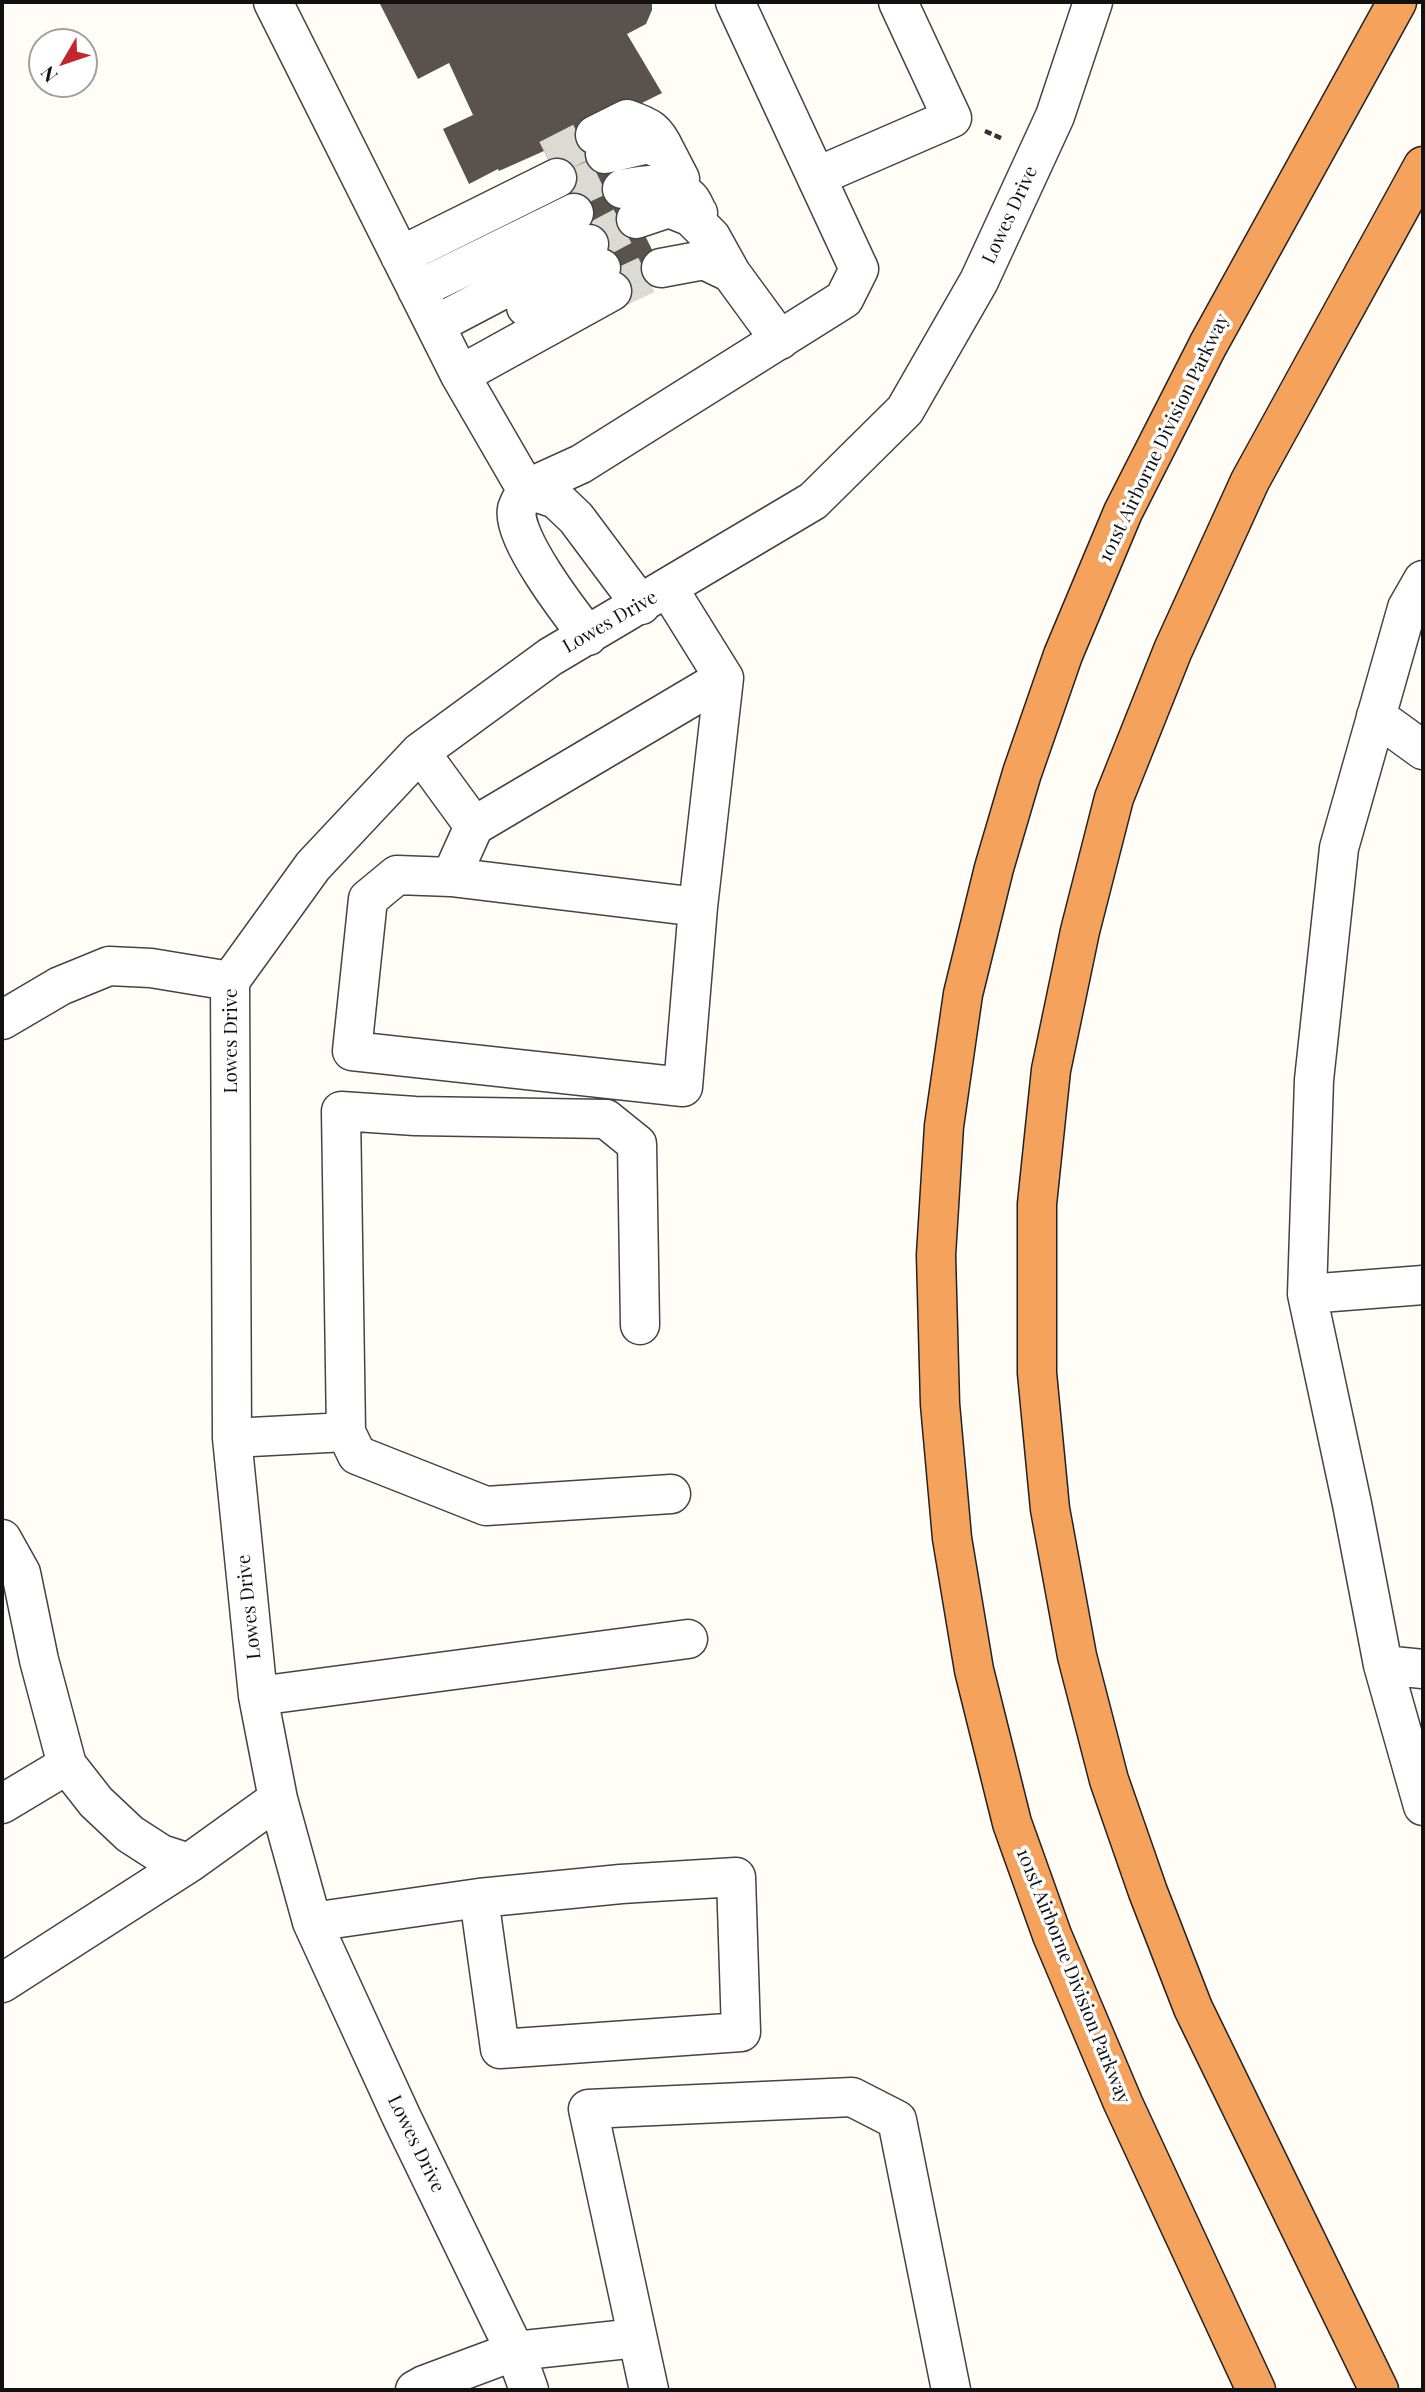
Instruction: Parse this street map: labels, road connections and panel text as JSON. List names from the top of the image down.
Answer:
{
  "streets": {
    "highway": ["101st Airborne Division Parkway"],
    "street": ["Lowes Drive"]
  },
  "north": "bottom left"
}
